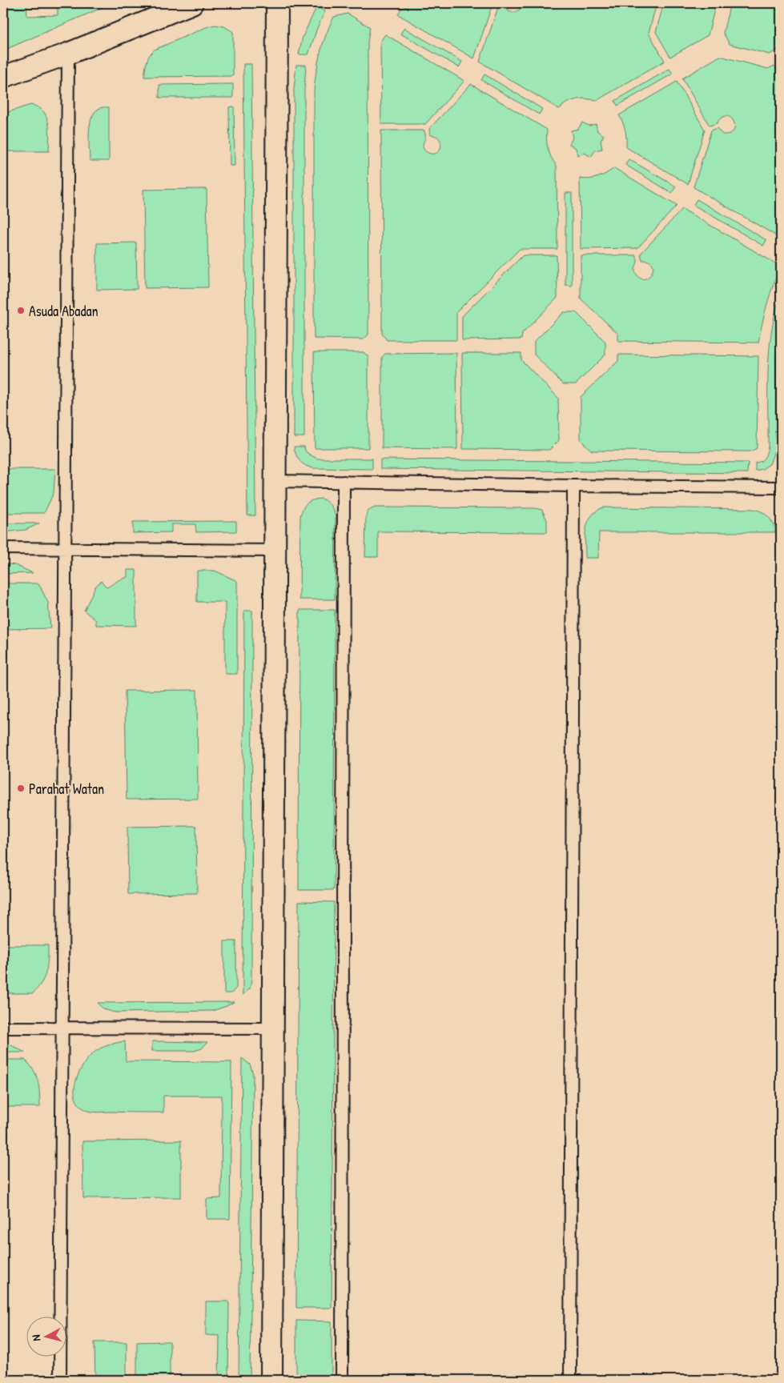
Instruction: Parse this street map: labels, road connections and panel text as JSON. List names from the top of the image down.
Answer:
{
  "places": ["Asuda Abadan", "Parahat Watan"],
  "north": "left"
}
